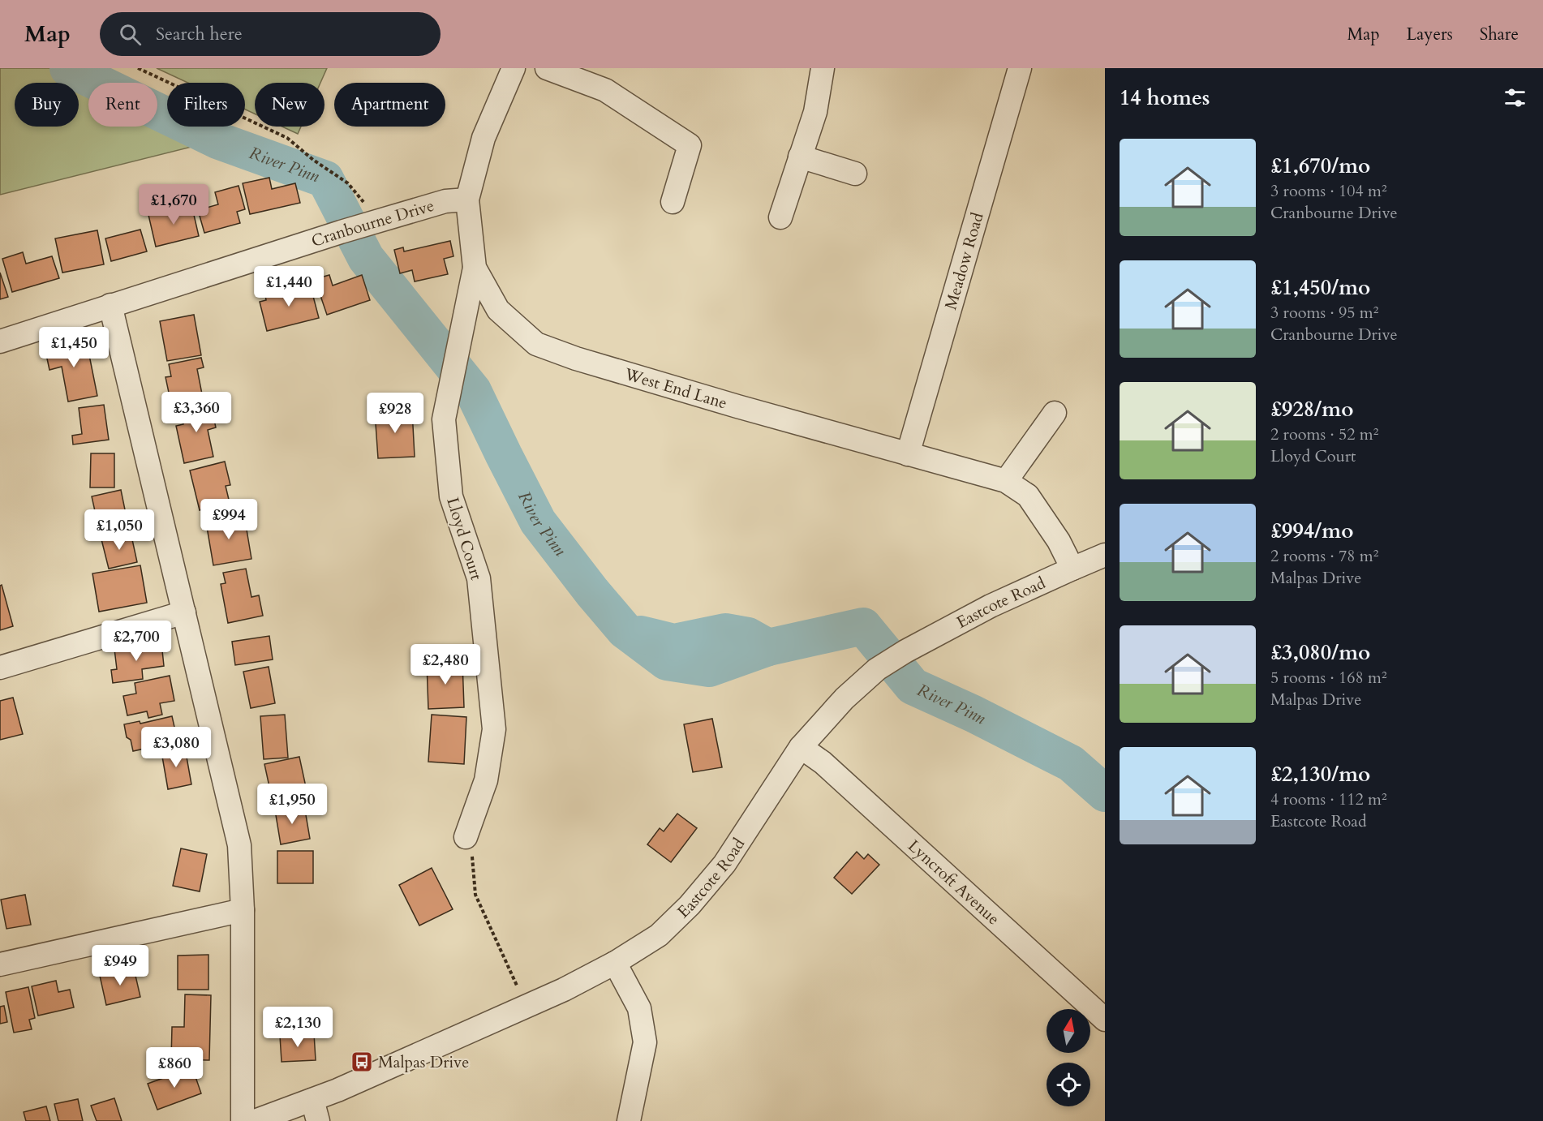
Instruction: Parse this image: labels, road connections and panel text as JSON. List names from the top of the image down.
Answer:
{
  "streets": {
    "street": [
      "Cranbourne Drive",
      "Meadow Road",
      "West End Lane",
      "Lloyd Court",
      "Eastcote Road",
      "Lyncroft Avenue"
    ]
  },
  "crossings": [
    ["Cranbourne Drive", "West End Lane"],
    ["Meadow Road", "West End Lane"],
    ["West End Lane", "Lloyd Court"],
    ["West End Lane", "Eastcote Road"],
    ["Eastcote Road", "Lyncroft Avenue"]
  ],
  "water": ["River Pinn"],
  "places": {
    "bus stop": ["Malpas Drive"]
  },
  "north": "top",
  "page": {
    "header": "Map",
    "search": "Search here",
    "nav": ["Map", "Layers", "Share"],
    "heading": "14 homes",
    "chip": [
      "Buy",
      "Rent",
      "Filters",
      "New",
      "Apartment"
    ],
    "list": [
      {
        "name": "£1,670/mo",
        "note": "3 rooms · 104 m² · Cranbourne Drive"
      },
      {
        "name": "£1,450/mo",
        "note": "3 rooms · 95 m² · Cranbourne Drive"
      },
      {
        "name": "£928/mo",
        "note": "2 rooms · 52 m² · Lloyd Court"
      },
      {
        "name": "£994/mo",
        "note": "2 rooms · 78 m² · Malpas Drive"
      },
      {
        "name": "£3,080/mo",
        "note": "5 rooms · 168 m² · Malpas Drive"
      },
      {
        "name": "£2,130/mo",
        "note": "4 rooms · 112 m² · Eastcote Road"
      }
    ],
    "price": [
      "£1,670",
      "£1,440",
      "£1,450",
      "£3,360",
      "£928",
      "£994",
      "£1,050",
      "£2,700",
      "£2,480",
      "£3,080",
      "£1,950",
      "£949",
      "£2,130",
      "£860"
    ]
  }
}
